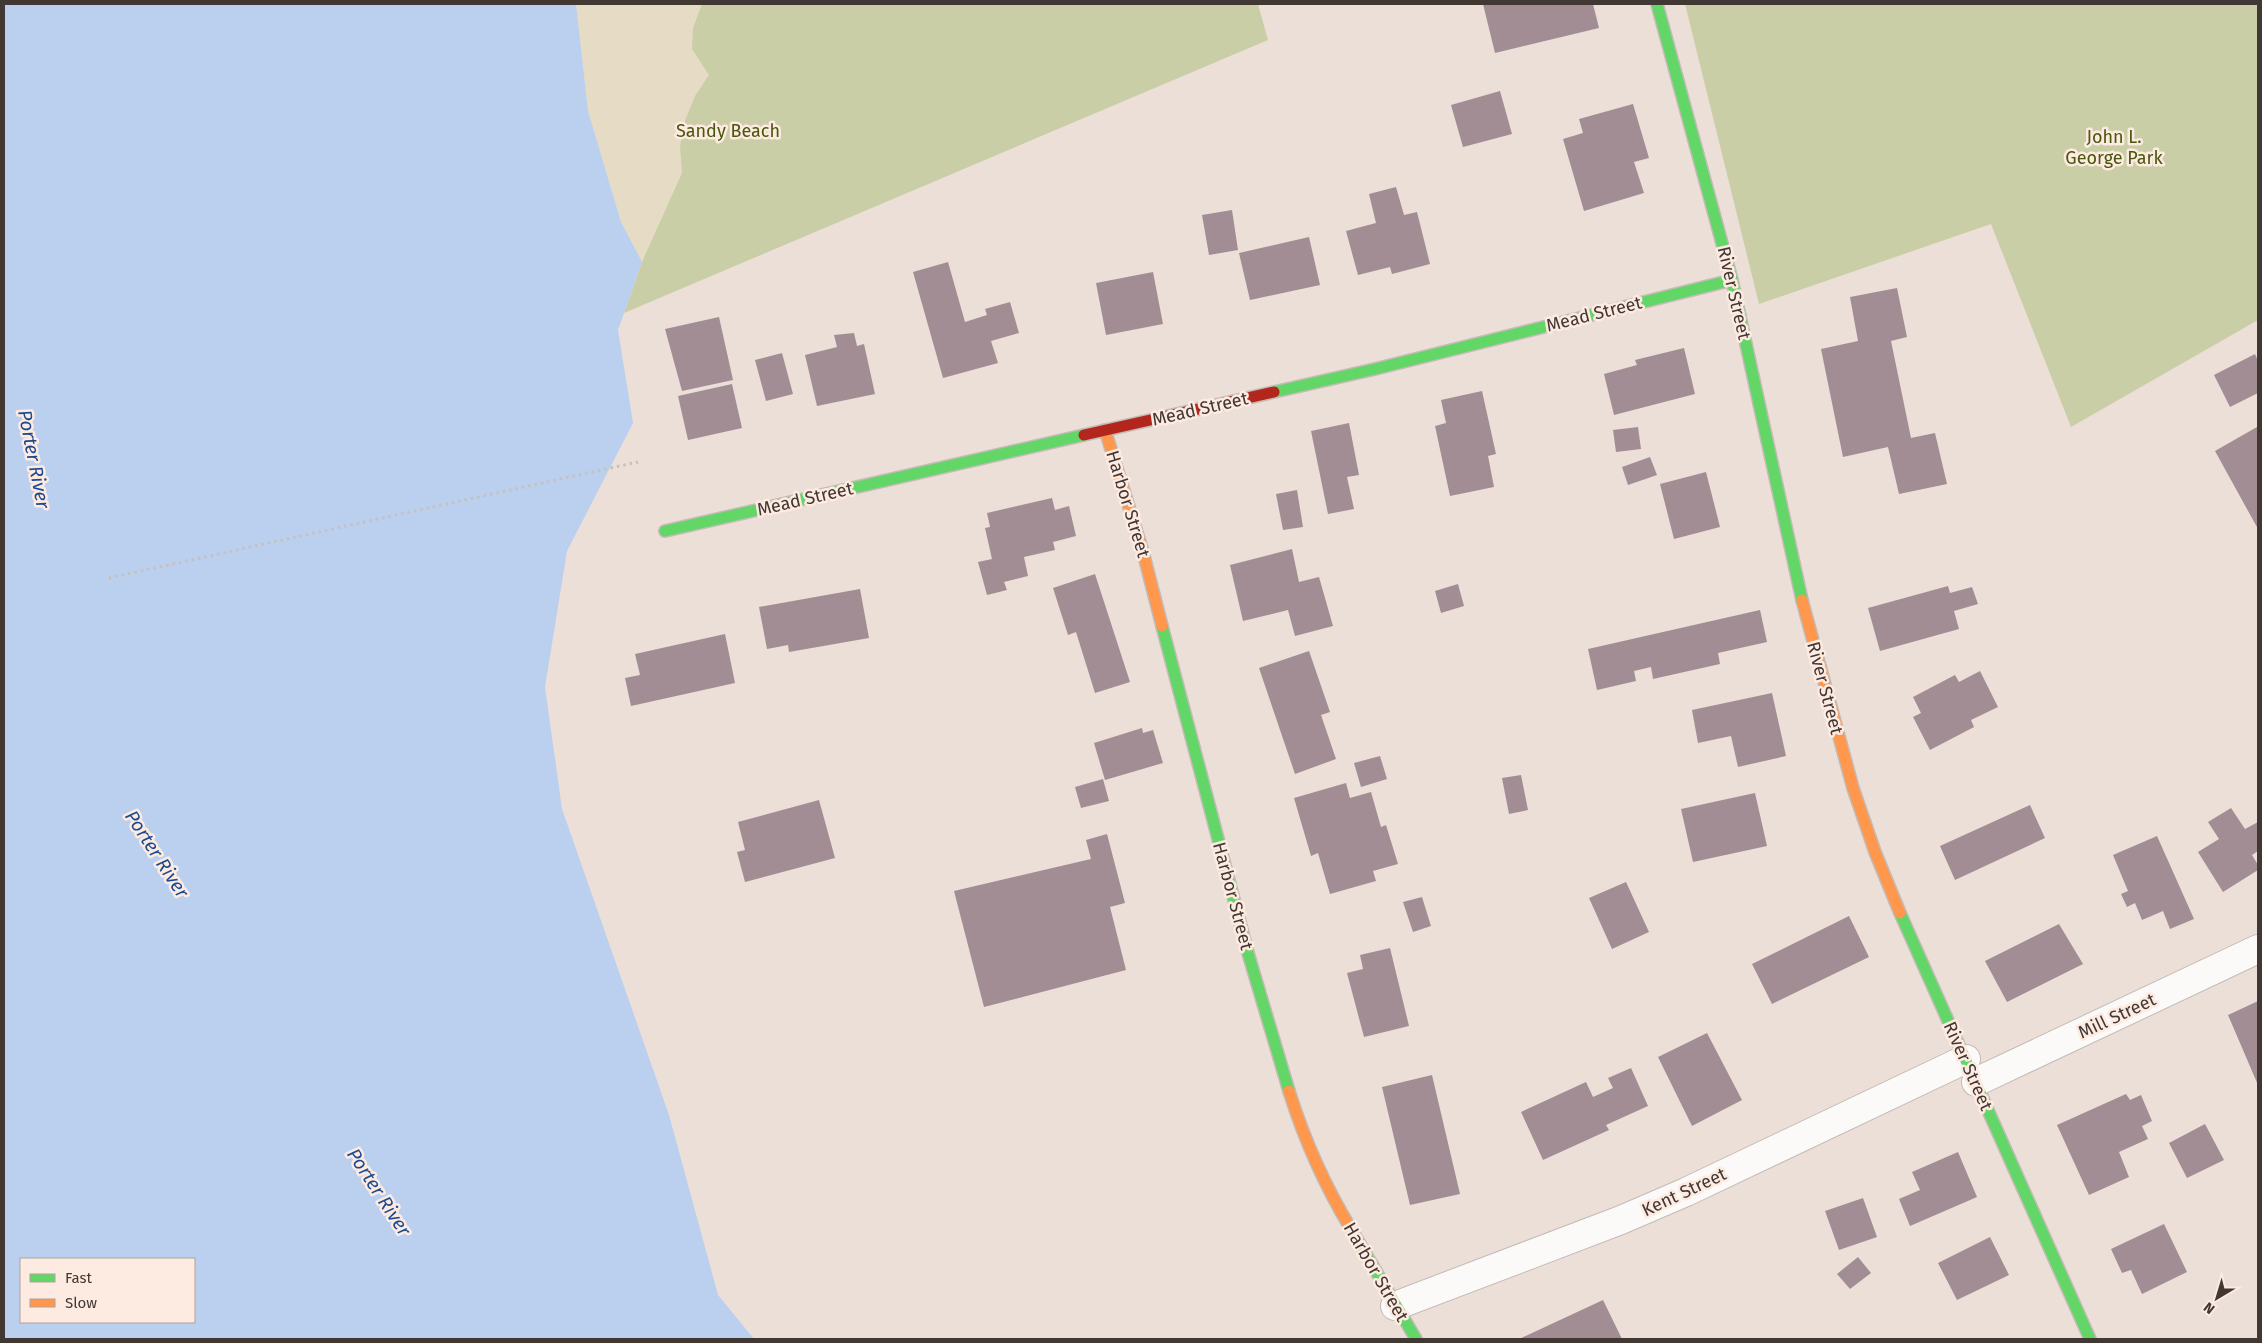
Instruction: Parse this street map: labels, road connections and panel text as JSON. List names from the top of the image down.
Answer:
{
  "streets": {
    "street": [
      "River Street",
      "Mead Street",
      "Harbor Street",
      "Mill Street",
      "Kent Street"
    ]
  },
  "crossings": [
    ["River Street", "Mead Street"],
    ["River Street", "Mill Street"],
    ["River Street", "Kent Street"],
    ["Mead Street", "Harbor Street"],
    ["Harbor Street", "Kent Street"],
    ["Mill Street", "Kent Street"]
  ],
  "water": ["Porter River"],
  "parks": ["Sandy Beach", "John L. George Park"],
  "legend": ["Fast", "Slow"],
  "north": "bottom left"
}
